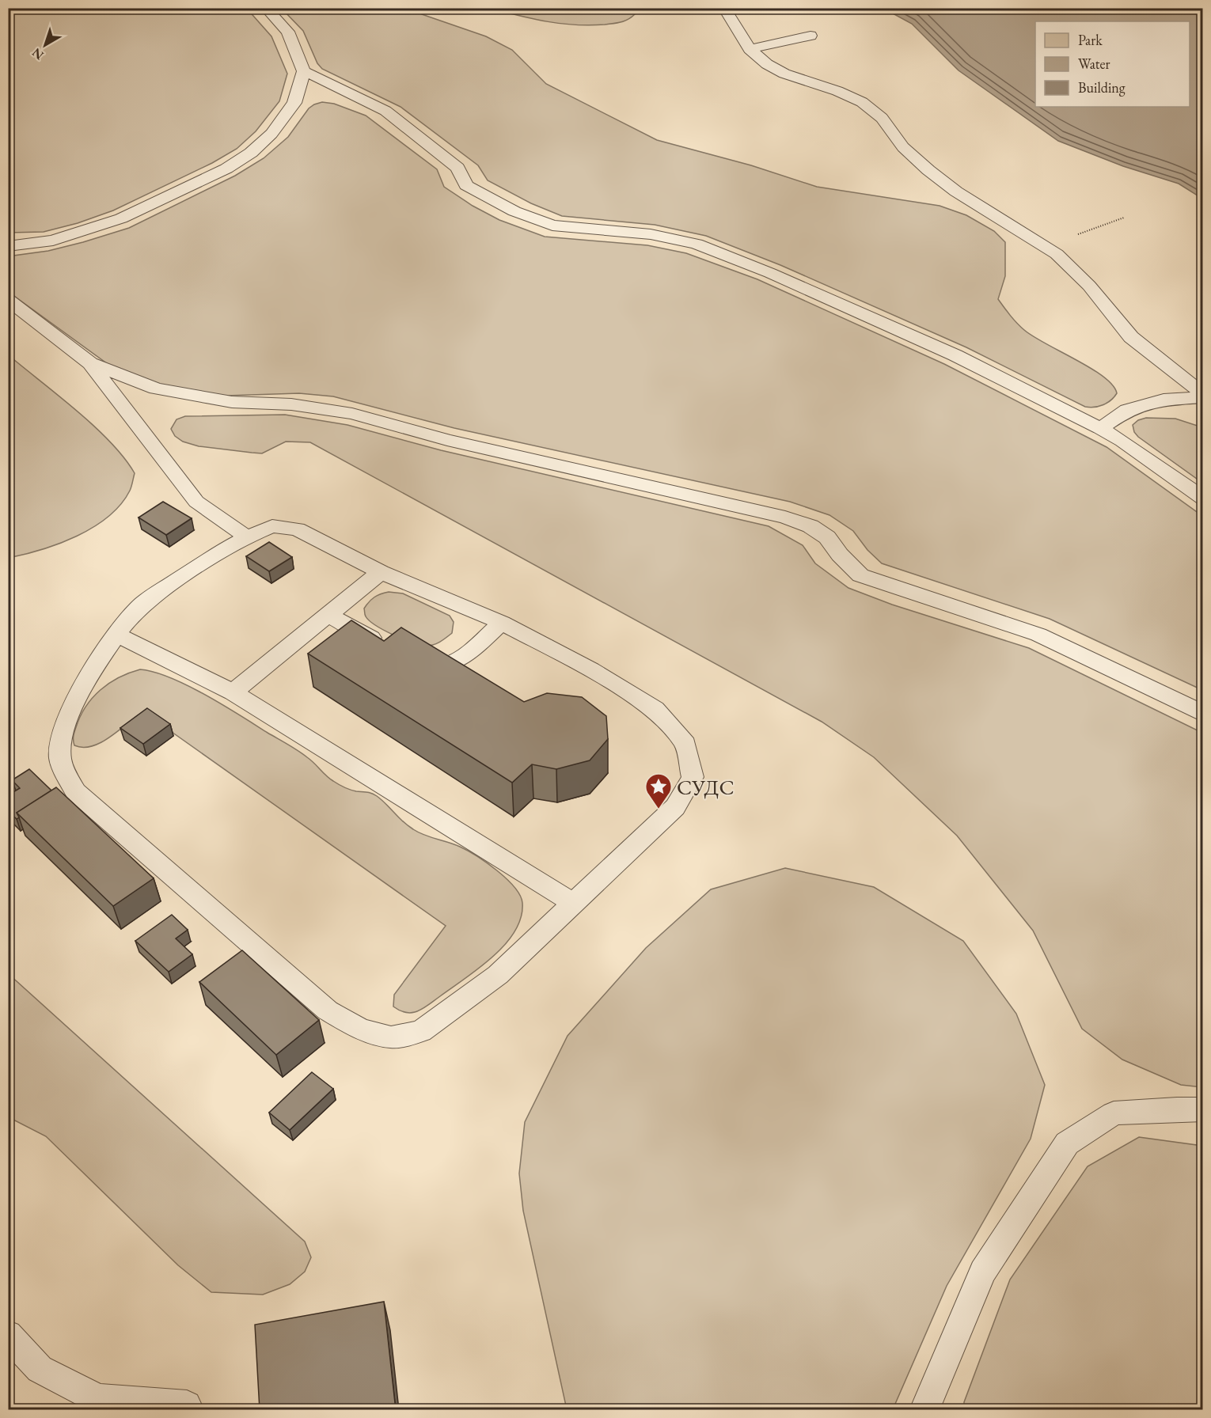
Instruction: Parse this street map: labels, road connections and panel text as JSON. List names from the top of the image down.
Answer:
{
  "places": {
    "place": ["СУДС"]
  },
  "legend": ["Park", "Water", "Building"],
  "north": "bottom left"
}
